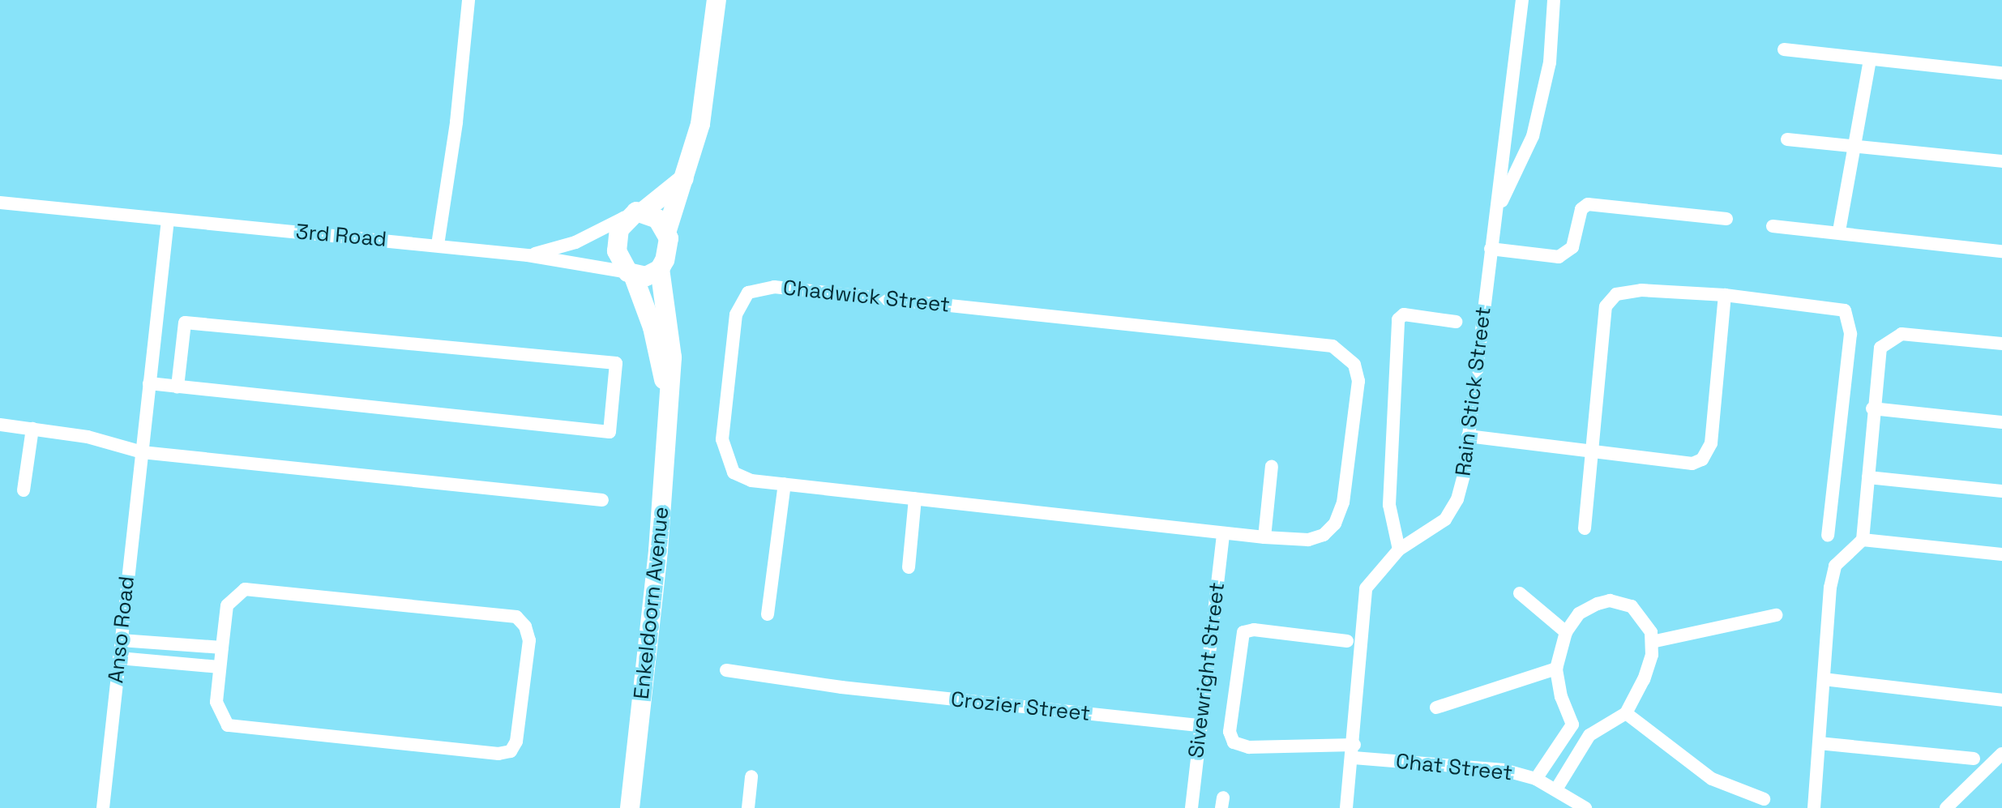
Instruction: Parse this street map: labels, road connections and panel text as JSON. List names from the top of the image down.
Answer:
{
  "streets": {
    "street": [
      "3rd Road",
      "Chadwick Street",
      "Rain Stick Street",
      "Enkeldoorn Avenue",
      "Anso Road",
      "Sivewright Street",
      "Crozier Street",
      "Chat Street"
    ]
  },
  "crossings": [
    ["3rd Road", "Enkeldoorn Avenue"],
    ["3rd Road", "Anso Road"],
    ["Chadwick Street", "Sivewright Street"],
    ["Rain Stick Street", "Chat Street"],
    ["Sivewright Street", "Crozier Street"]
  ]
}
